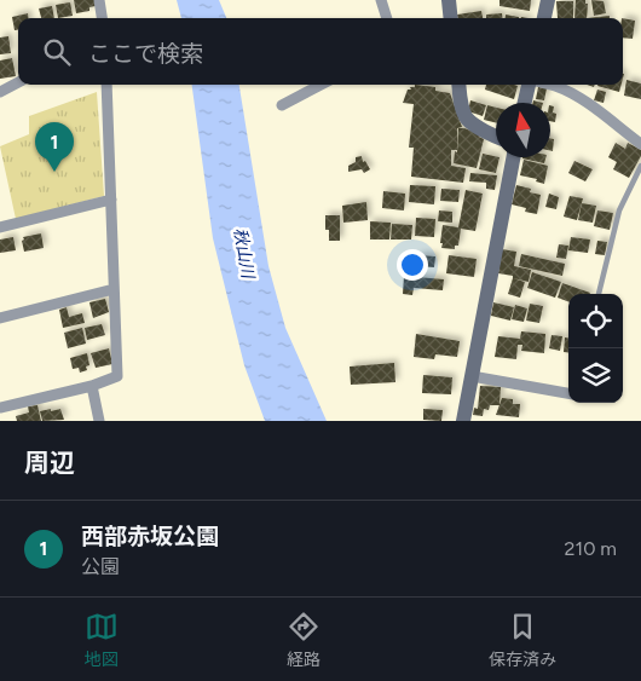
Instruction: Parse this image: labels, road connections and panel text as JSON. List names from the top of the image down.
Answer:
{
  "water": ["秋山川"],
  "north": "top",
  "page": {
    "search": "ここで検索",
    "pins": "1",
    "heading": "周辺",
    "list": [
      {
        "mark": "1",
        "name": "西部赤坂公園",
        "note": "公園",
        "value": "210 m"
      }
    ],
    "nav": ["地図", "経路", "保存済み"]
  }
}
